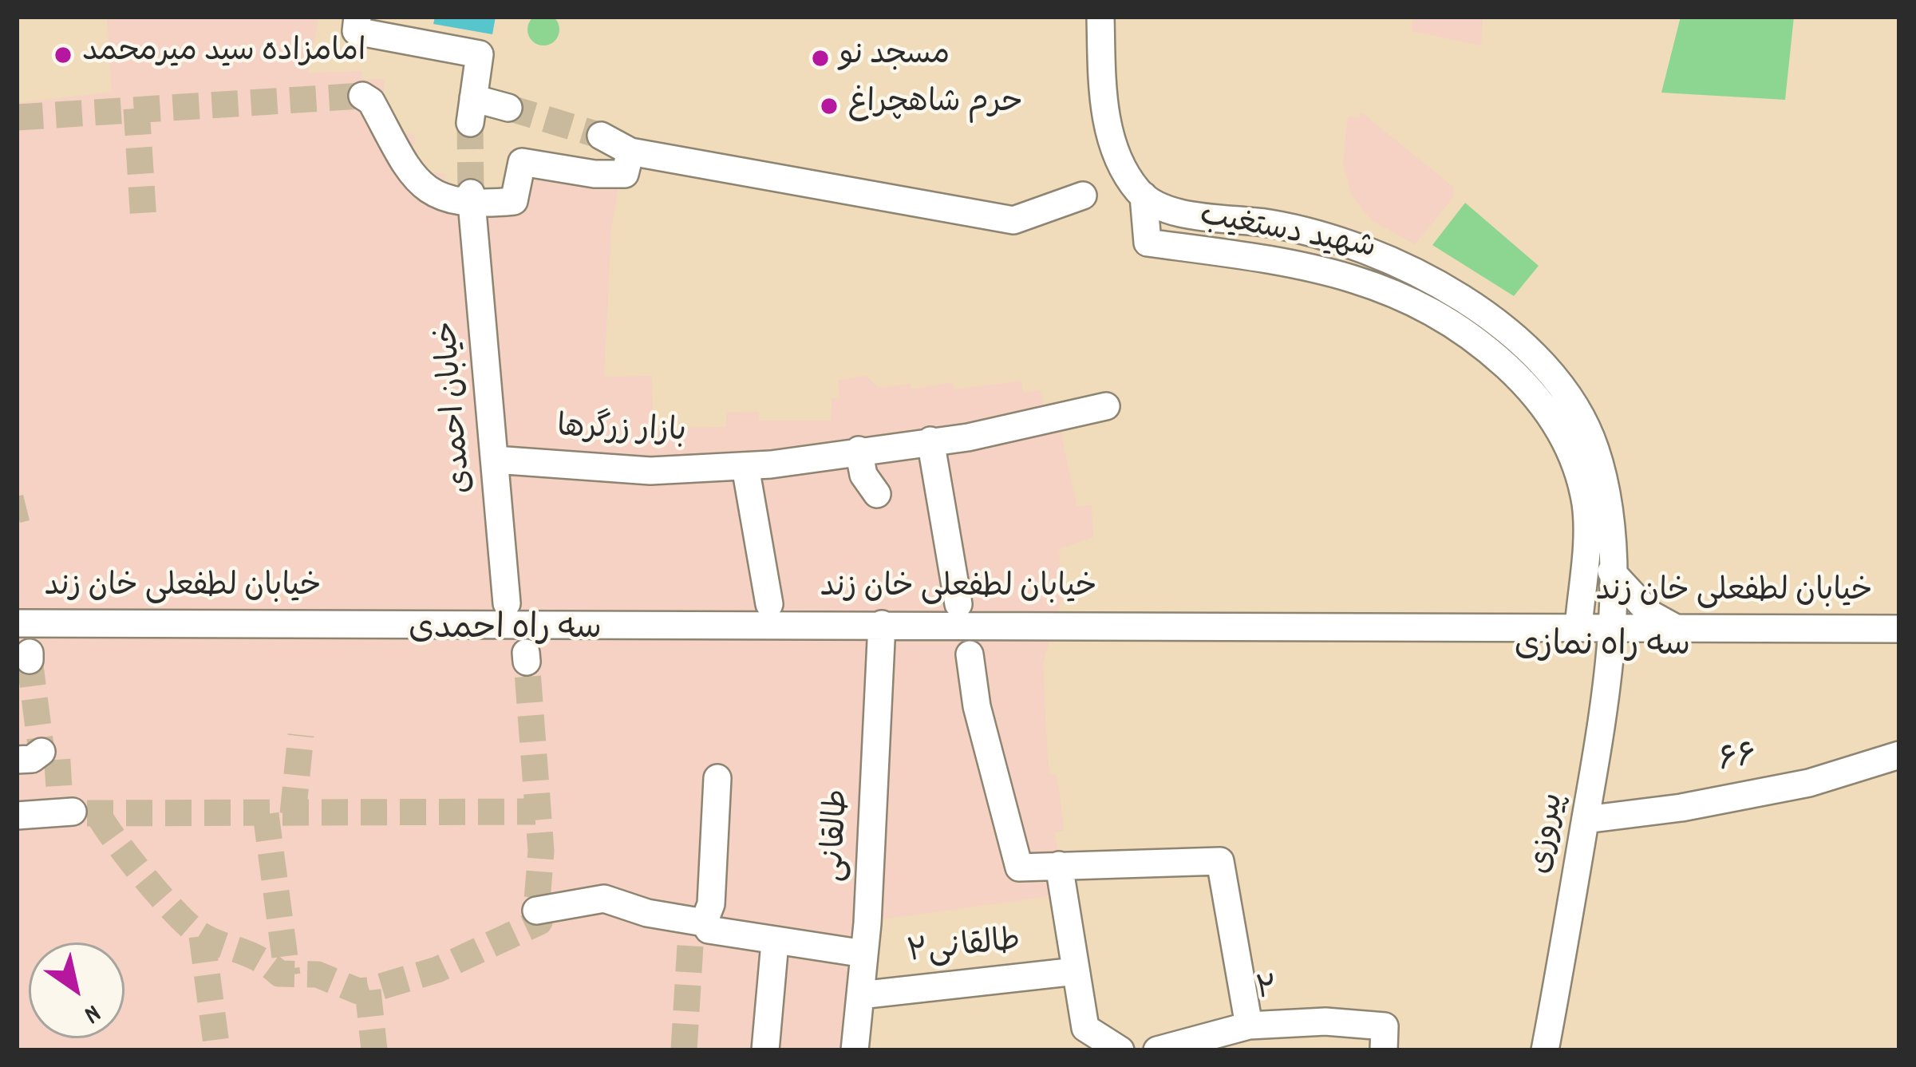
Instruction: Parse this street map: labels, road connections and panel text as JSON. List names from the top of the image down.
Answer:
{
  "streets": {
    "street": [
      "شهید دستغیب",
      "خیابان احمدی",
      "بازار زرگرها",
      "خیابان لطفعلی خان زند",
      "۶۶",
      "پیروزی",
      "طالقانی",
      "طالقانی۲",
      "۲"
    ]
  },
  "crossings": [
    ["شهید دستغیب", "خیابان لطفعلی خان زند"],
    ["شهید دستغیب", "پیروزی"],
    ["خیابان احمدی", "بازار زرگرها"],
    ["خیابان لطفعلی خان زند", "پیروزی"],
    ["خیابان لطفعلی خان زند", "طالقانی"],
    ["۶۶", "پیروزی"],
    ["طالقانی", "طالقانی۲"]
  ],
  "districts": ["سه راه احمدی", "سه راه نمازی"],
  "places": ["امامزاده سید میرمحمد", "مسجد نو", "حرم شاهچراغ"],
  "north": "bottom right"
}
